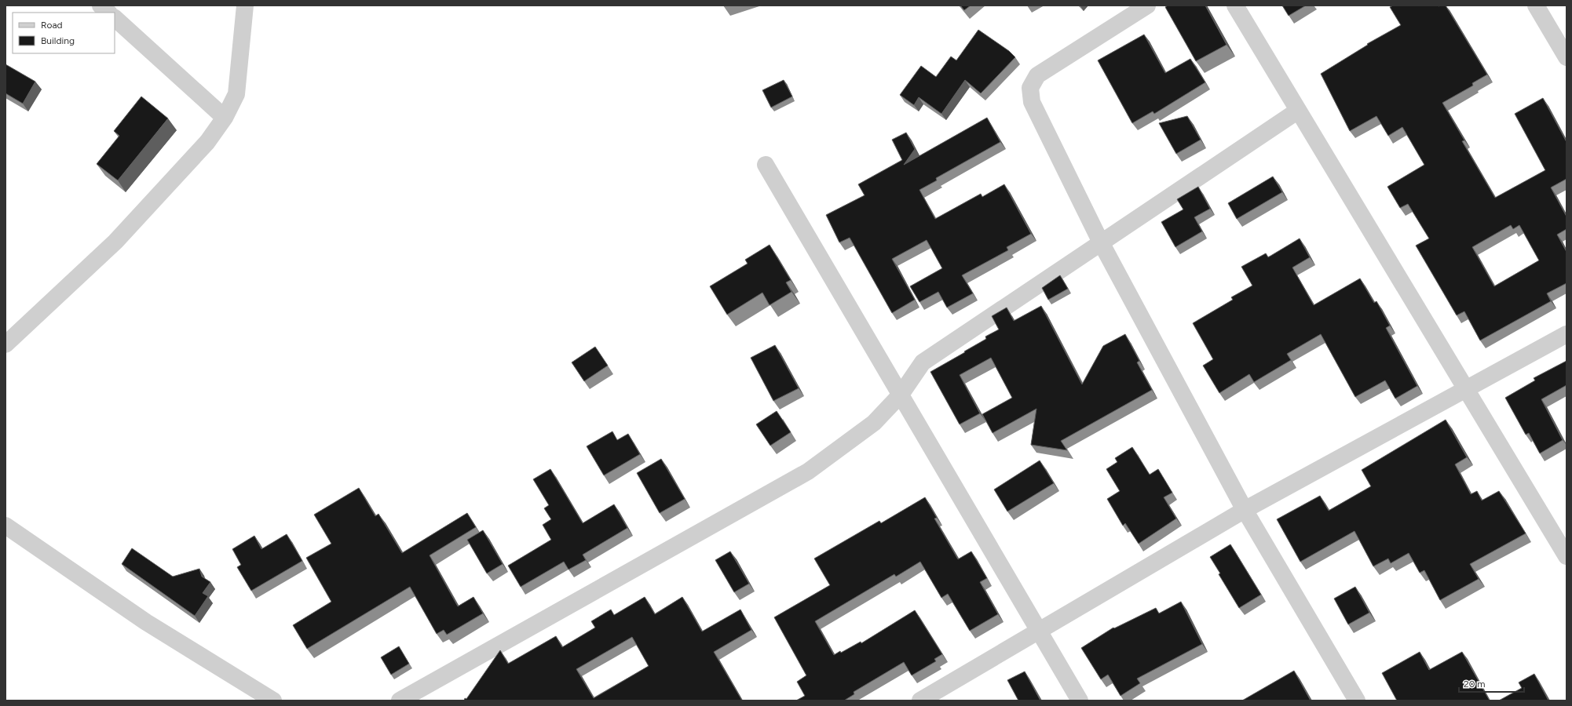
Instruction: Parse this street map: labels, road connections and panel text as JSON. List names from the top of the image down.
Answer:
{
  "legend": ["Road", "Building"],
  "scale_bar": "20 m"
}
